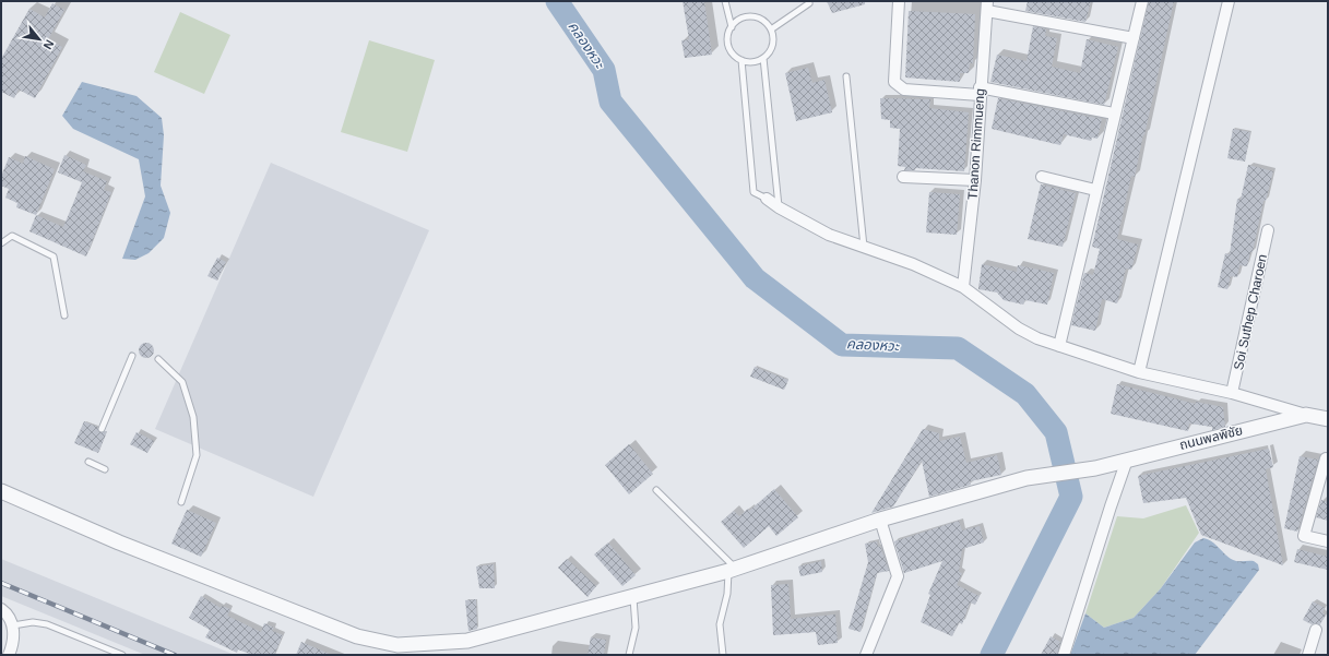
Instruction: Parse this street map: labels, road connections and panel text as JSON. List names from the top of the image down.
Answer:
{
  "streets": {
    "street": ["Thanon Rimmueng", "Soi Suthep Charoen", "ถนนพลพิชัย"]
  },
  "water": ["คลองหวะ"],
  "north": "bottom right"
}
